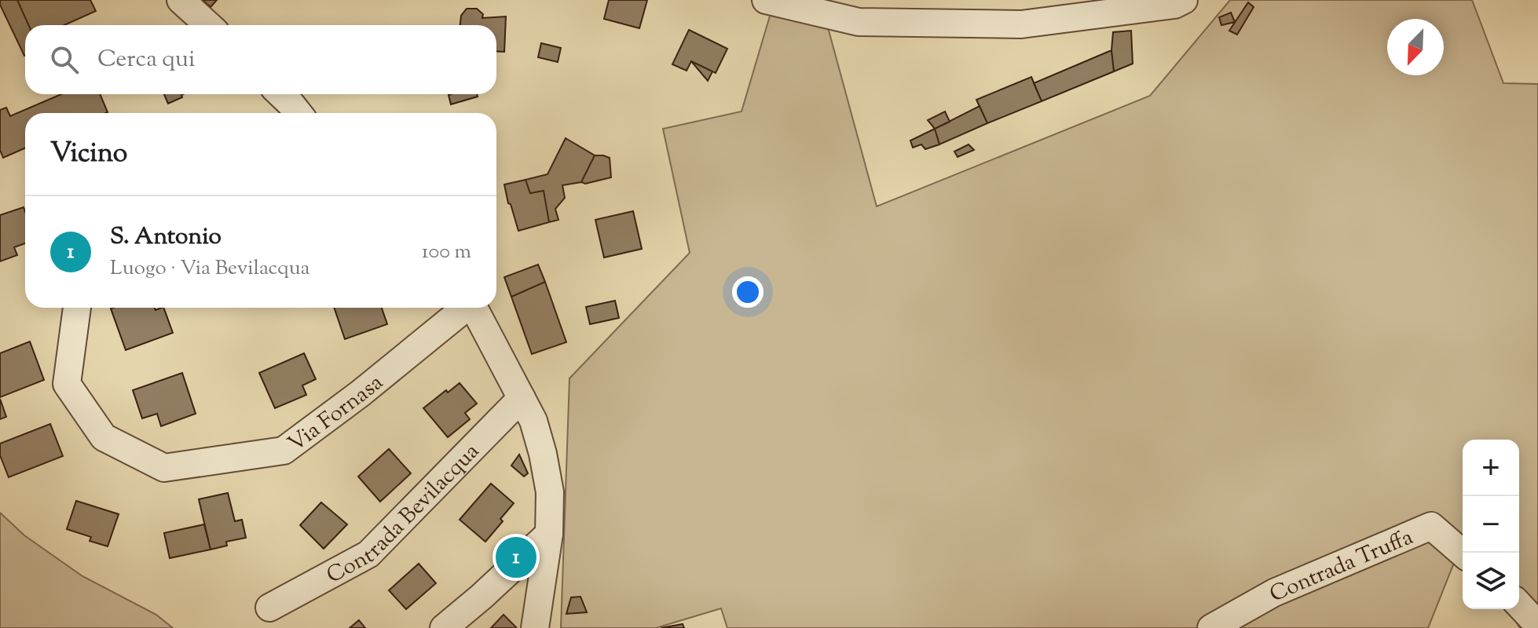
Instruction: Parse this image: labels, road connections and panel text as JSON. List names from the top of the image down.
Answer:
{
  "streets": {
    "street": ["Via Fornasa", "Contrada Bevilacqua", "Contrada Truffa"]
  },
  "north": "bottom left",
  "page": {
    "search": "Cerca qui",
    "heading": "Vicino",
    "list": [
      {
        "mark": "1",
        "name": "S. Antonio",
        "note": "Luogo · Via Bevilacqua",
        "value": "100 m"
      }
    ],
    "map_buttons": ["+", "−"],
    "pins": "1"
  }
}
